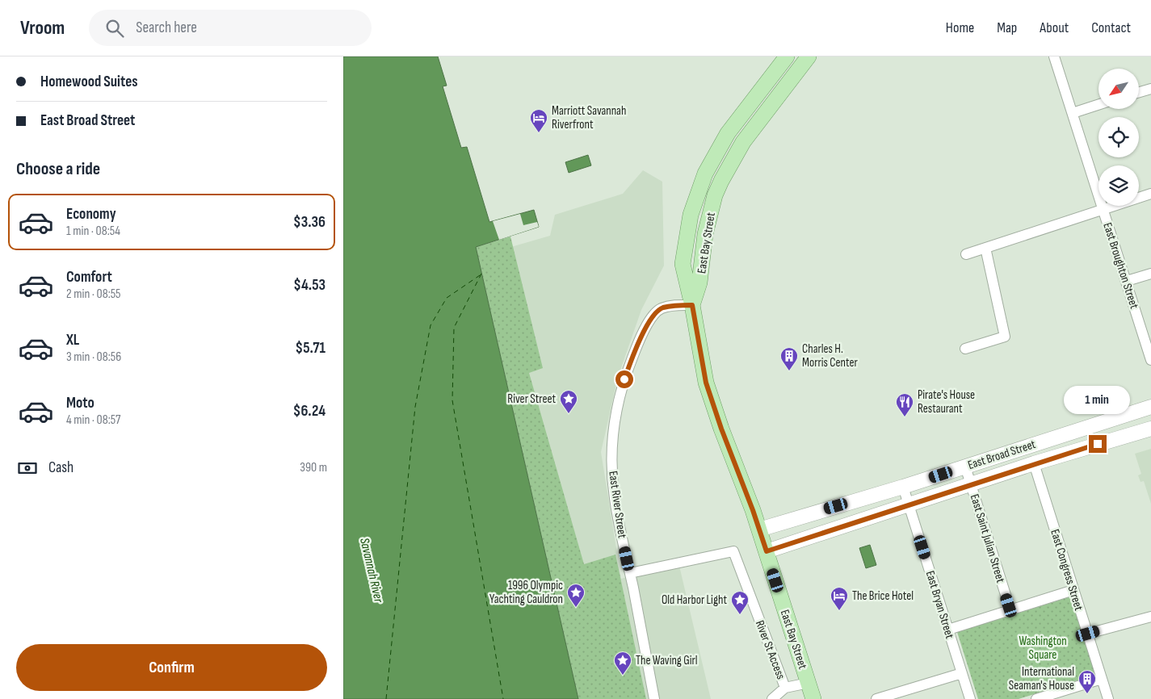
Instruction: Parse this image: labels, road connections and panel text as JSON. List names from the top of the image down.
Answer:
{
  "streets": {
    "main road": ["East Bay Street", "East Broad Street"],
    "street": [
      "East Broughton Street",
      "East River Street",
      "East Saint Julian Street",
      "East Congress Street",
      "East Bryan Street",
      "River St Access"
    ]
  },
  "crossings": [
    ["East Bay Street", "East Broad Street"],
    ["East Bay Street", "East River Street"],
    ["East Broad Street", "East Saint Julian Street"],
    ["East Broad Street", "East Congress Street"],
    ["East Broad Street", "East Bryan Street"],
    ["East River Street", "River St Access"]
  ],
  "water": ["Savannah River"],
  "parks": ["Washington Square"],
  "places": {
    "hotel": ["Marriott Savannah Riverfront", "The Brice Hotel"],
    "building": ["Charles H. Morris Center", "International Seaman's House"],
    "place": [
      "River Street",
      "1996 Olympic Yachting Cauldron",
      "Old Harbor Light",
      "The Waving Girl"
    ],
    "restaurant": ["Pirate's House Restaurant"]
  },
  "north": "bottom left",
  "page": {
    "header": "Vroom",
    "search": "Search here",
    "nav": [
      "Home",
      "Map",
      "About",
      "Contact"
    ],
    "banner": ["Homewood Suites", "East Broad Street"],
    "heading": "Choose a ride",
    "list": [
      {
        "name": "Economy",
        "note": "1 min · 08:54",
        "value": "$3.36"
      },
      {
        "name": "Comfort",
        "note": "2 min · 08:55",
        "value": "$4.53"
      },
      {
        "name": "XL",
        "note": "3 min · 08:56",
        "value": "$5.71"
      },
      {
        "name": "Moto",
        "note": "4 min · 08:57",
        "value": "$6.24"
      }
    ],
    "bubble": "1 min",
    "pay": ["Cash", "390 m"],
    "buttons": "Confirm"
  }
}
